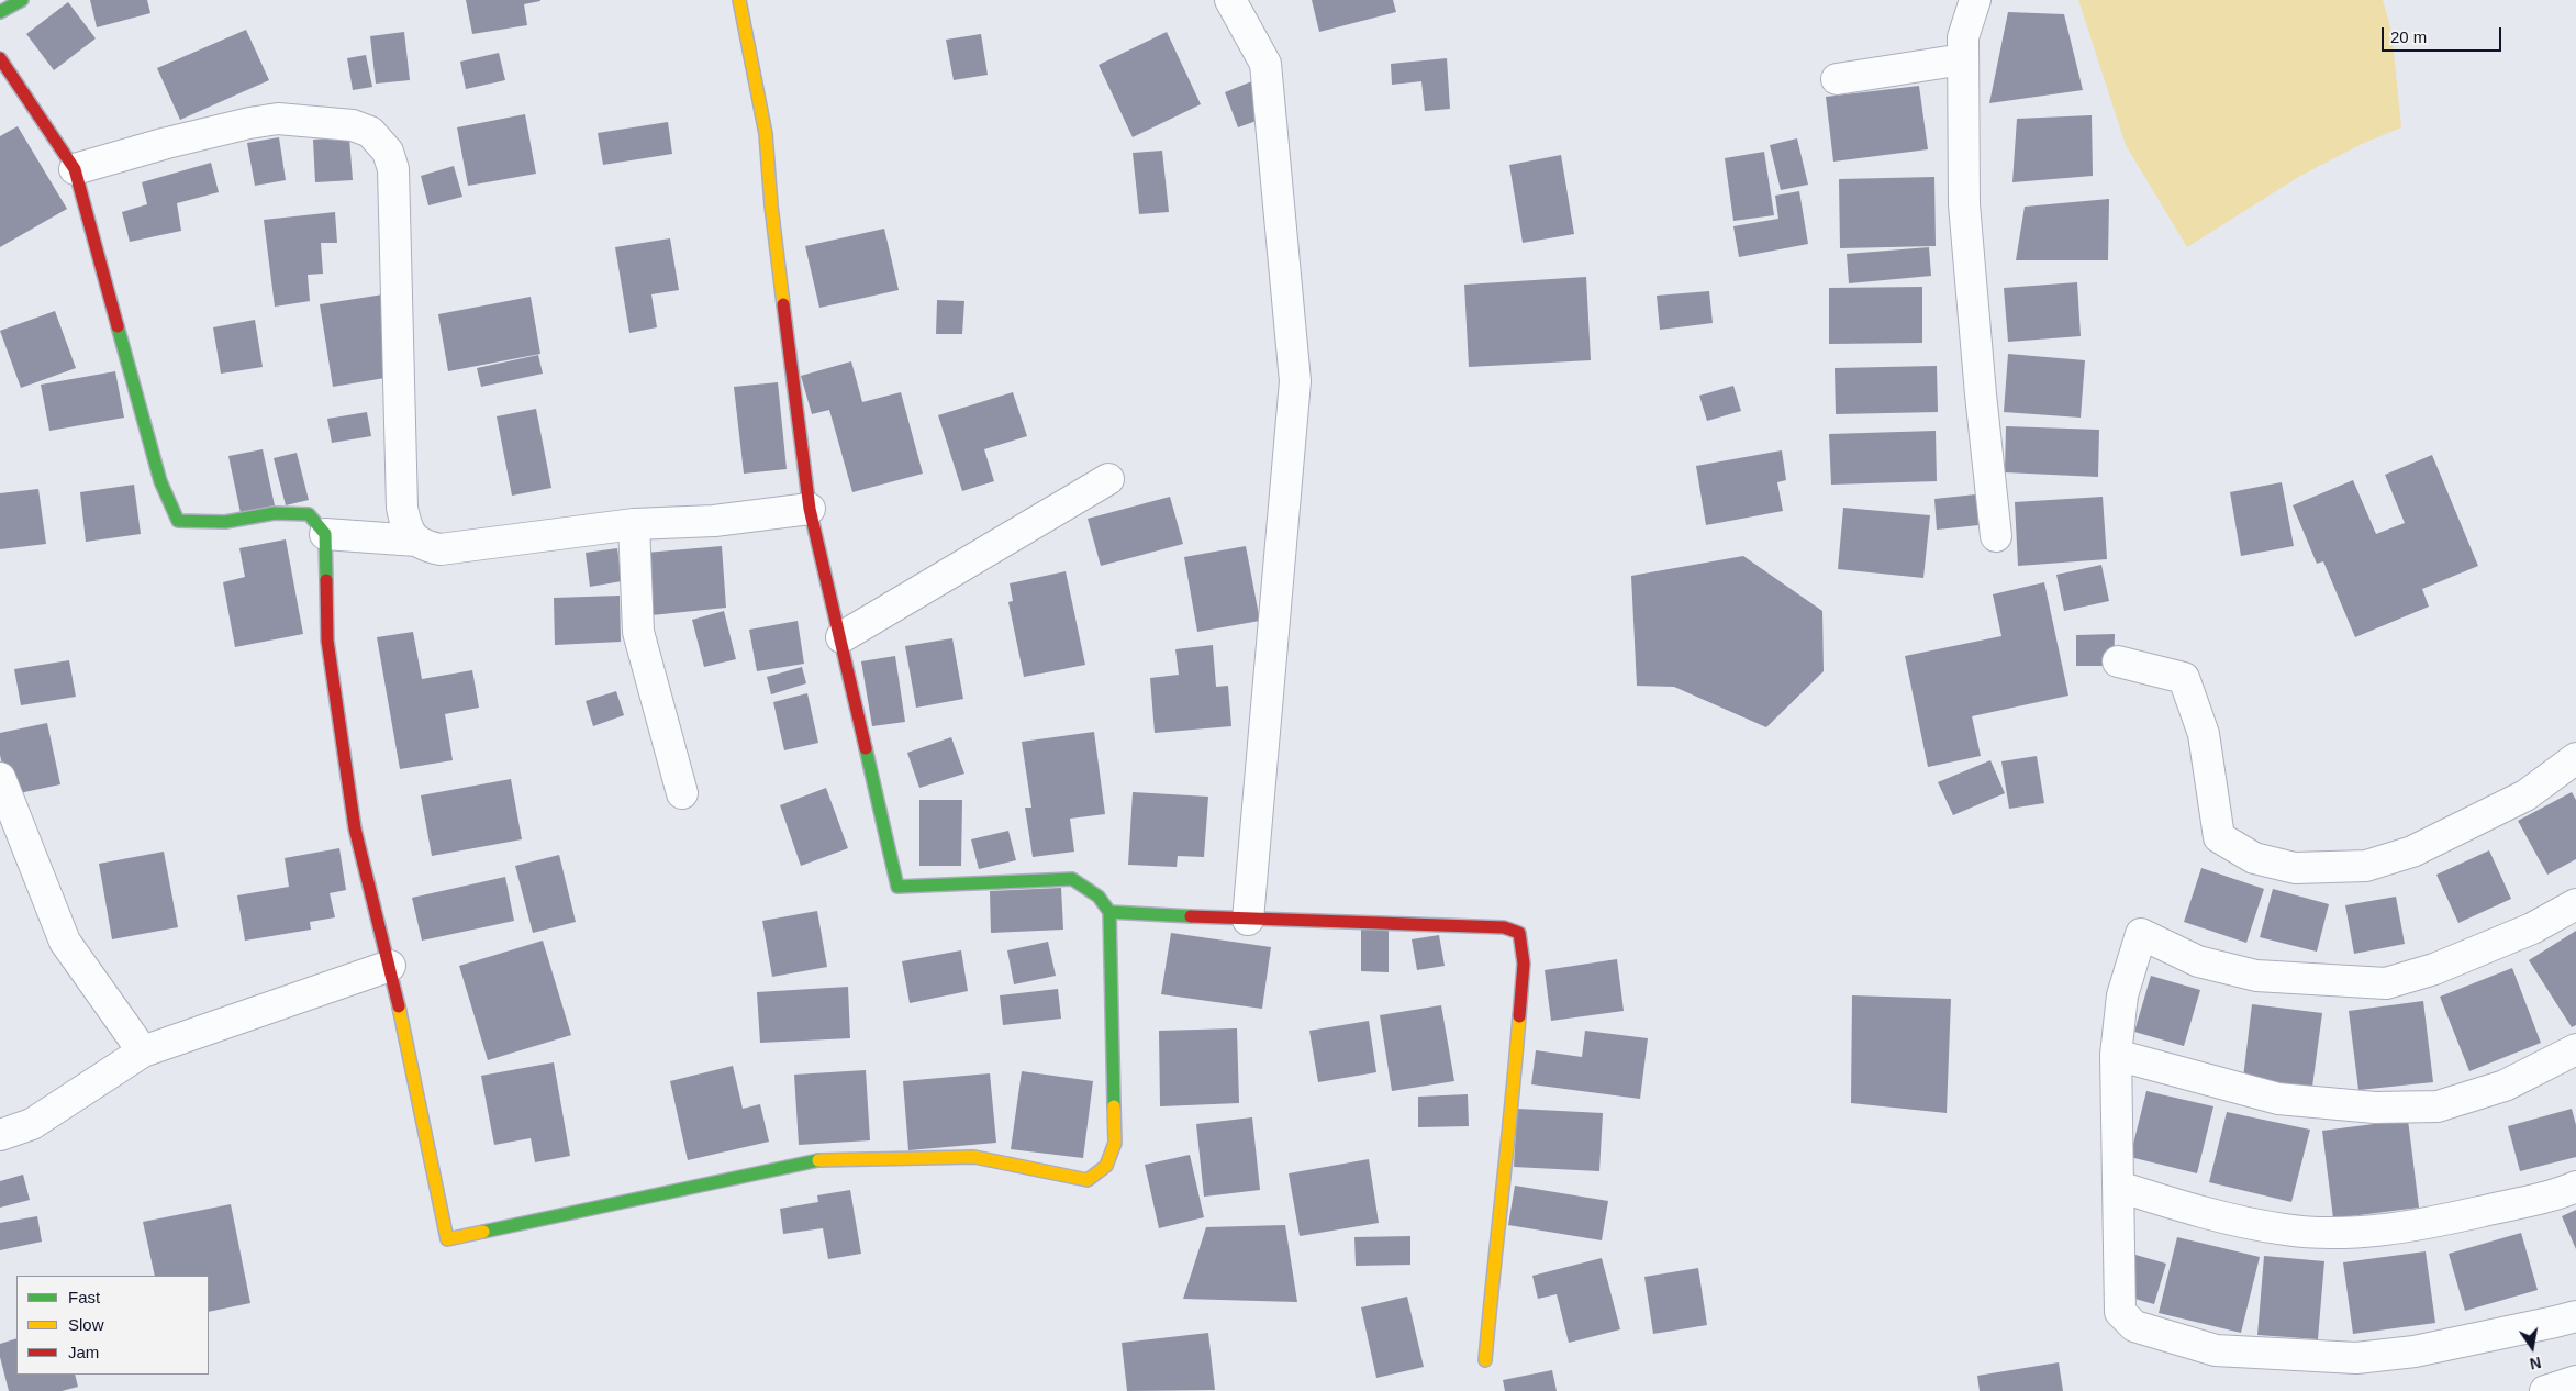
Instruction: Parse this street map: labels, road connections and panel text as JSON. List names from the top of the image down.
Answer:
{
  "legend": ["Fast", "Slow", "Jam"],
  "scale_bar": "20 m",
  "north": "bottom"
}
